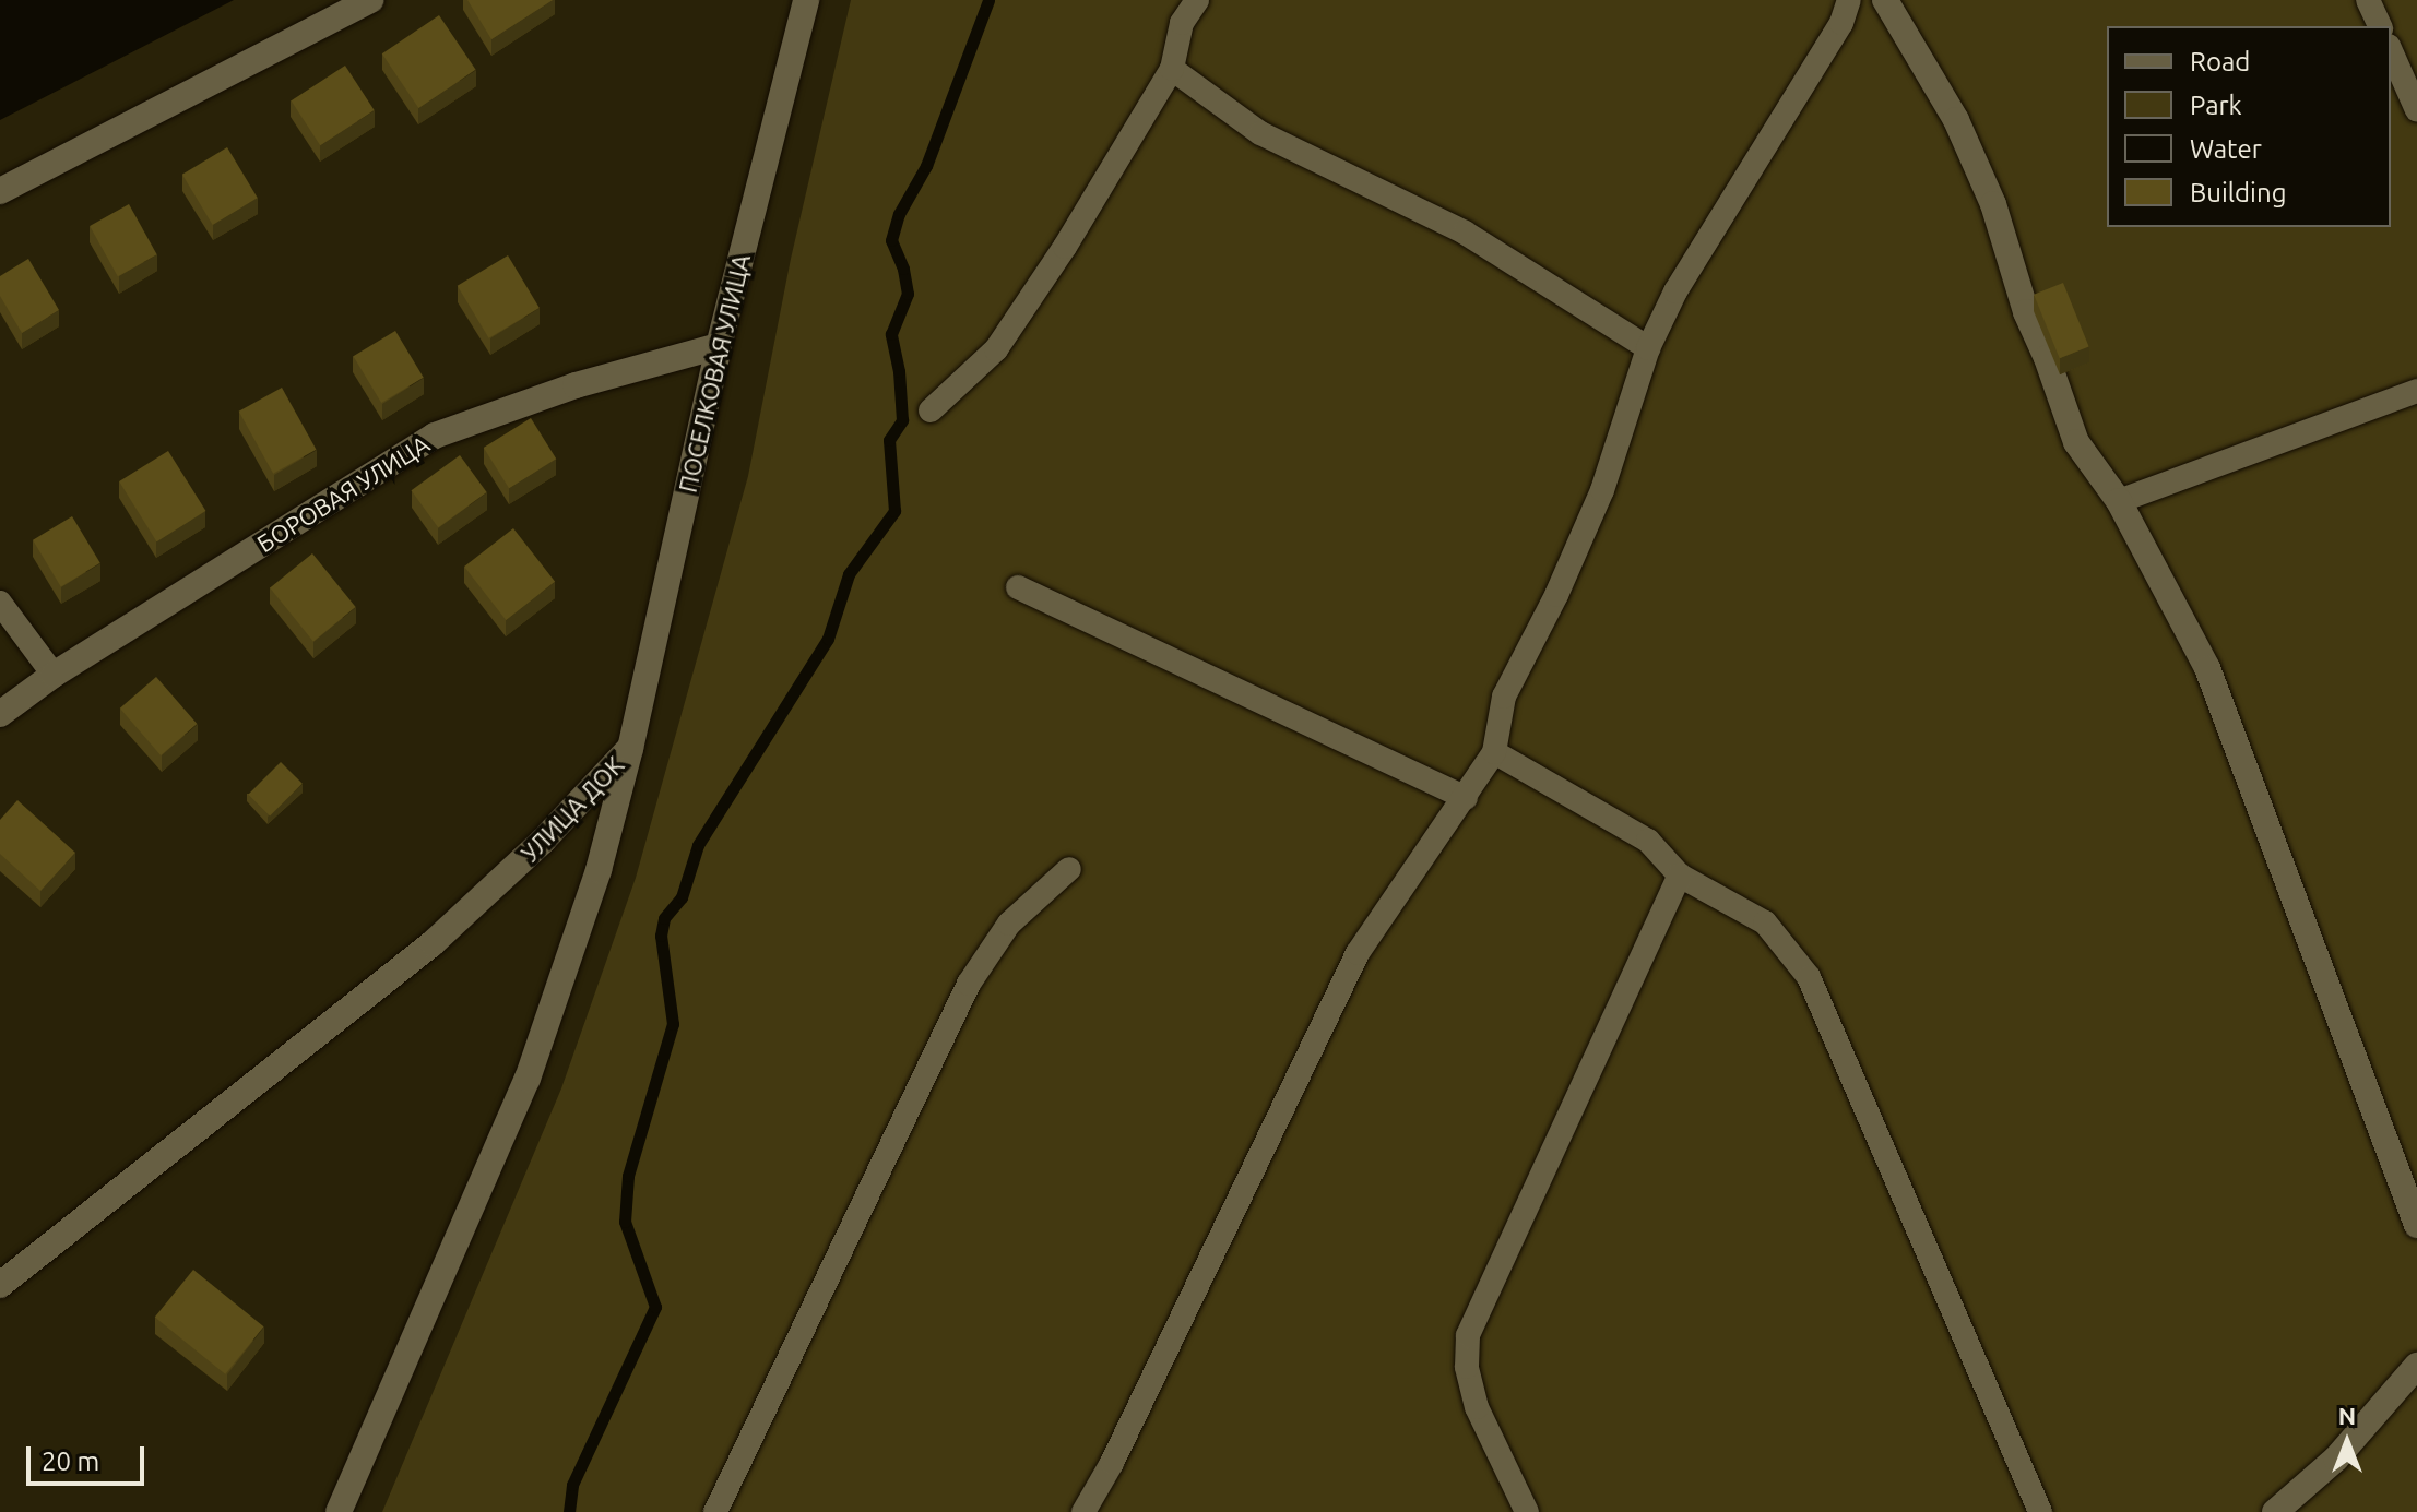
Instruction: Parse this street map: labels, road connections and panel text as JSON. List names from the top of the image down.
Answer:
{
  "streets": {
    "street": ["ПОСЕЛКОВАЯ УЛИЦА", "БОРОВАЯ УЛИЦА", "УЛИЦА ДОК"]
  },
  "crossings": [
    ["ПОСЕЛКОВАЯ УЛИЦА", "БОРОВАЯ УЛИЦА"],
    ["ПОСЕЛКОВАЯ УЛИЦА", "УЛИЦА ДОК"]
  ],
  "legend": [
    "Road",
    "Park",
    "Water",
    "Building"
  ],
  "scale_bar": "20 m",
  "north": "top"
}
